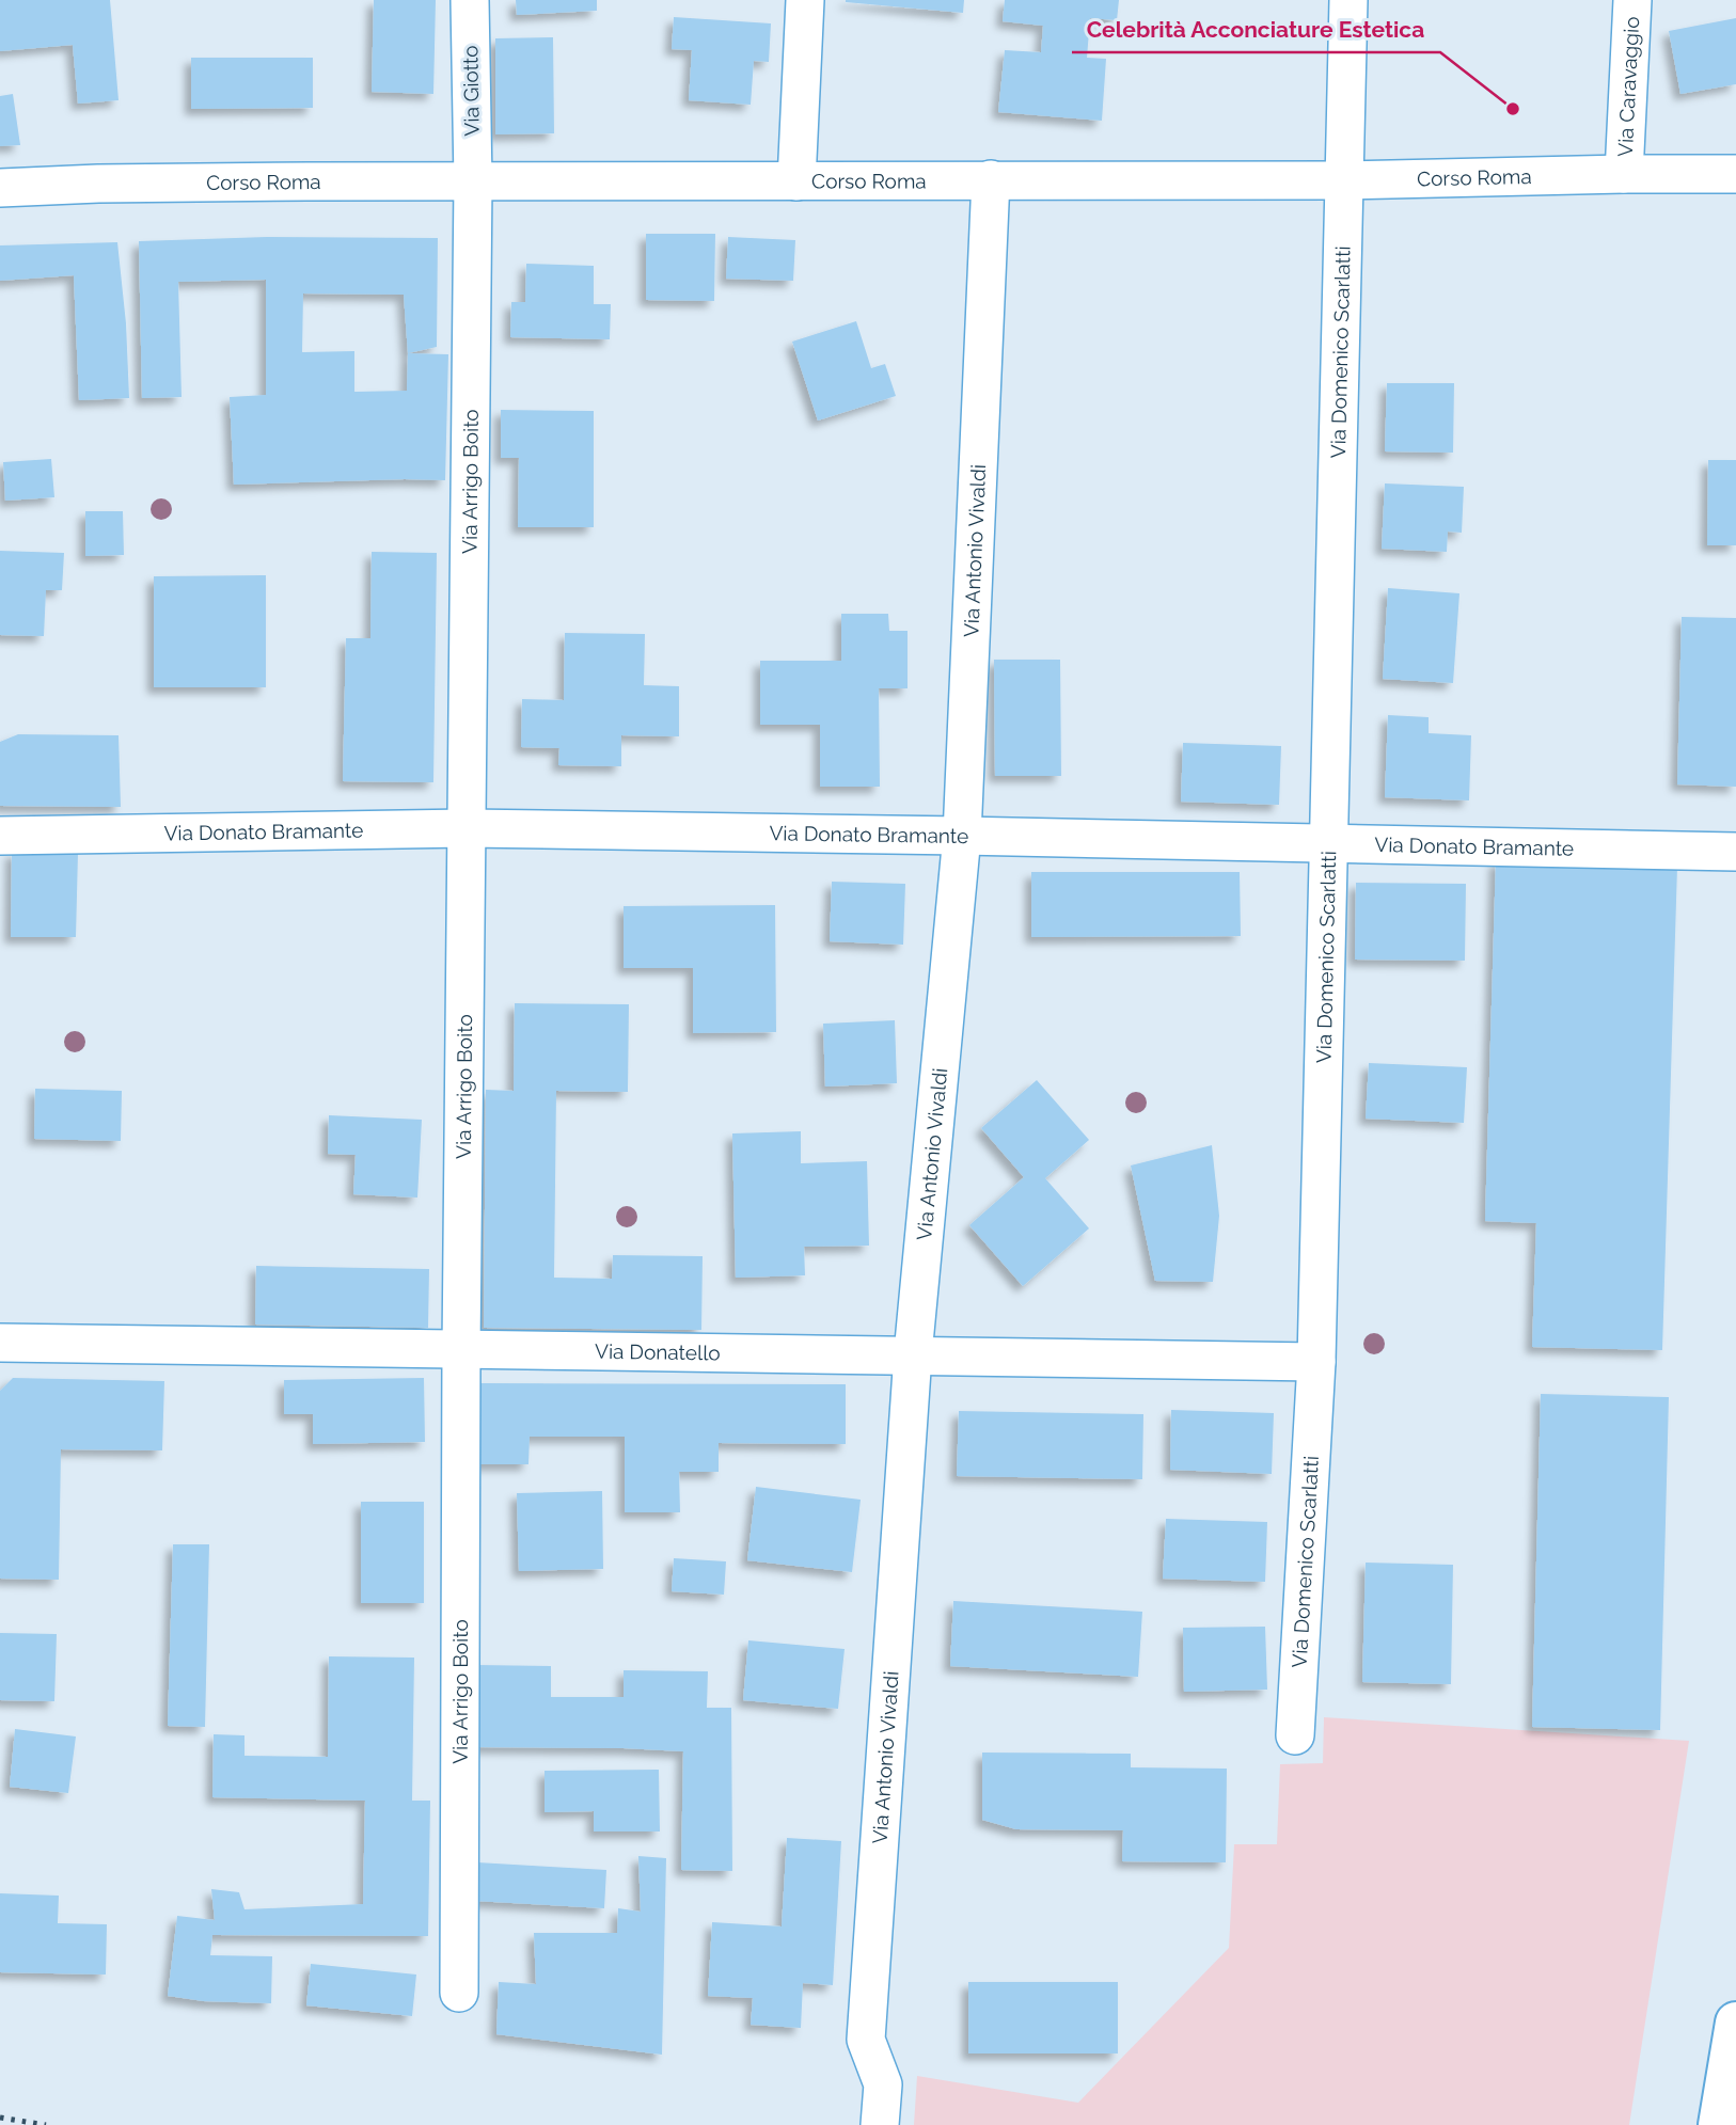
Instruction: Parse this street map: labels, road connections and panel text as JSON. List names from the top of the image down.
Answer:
{
  "streets": {
    "street": [
      "Via Caravaggio",
      "Via Giotto",
      "Corso Roma",
      "Via Domenico Scarlatti",
      "Via Arrigo Boito",
      "Via Antonio Vivaldi",
      "Via Donato Bramante",
      "Via Donatello"
    ]
  },
  "crossings": [
    ["Via Caravaggio", "Corso Roma"],
    ["Via Giotto", "Corso Roma"],
    ["Via Giotto", "Via Arrigo Boito"],
    ["Corso Roma", "Via Domenico Scarlatti"],
    ["Corso Roma", "Via Arrigo Boito"],
    ["Corso Roma", "Via Antonio Vivaldi"],
    ["Via Domenico Scarlatti", "Via Donato Bramante"],
    ["Via Domenico Scarlatti", "Via Donatello"],
    ["Via Arrigo Boito", "Via Donato Bramante"],
    ["Via Arrigo Boito", "Via Donatello"],
    ["Via Antonio Vivaldi", "Via Donato Bramante"],
    ["Via Antonio Vivaldi", "Via Donatello"]
  ],
  "places": ["Celebrità Acconciature Estetica"]
}
